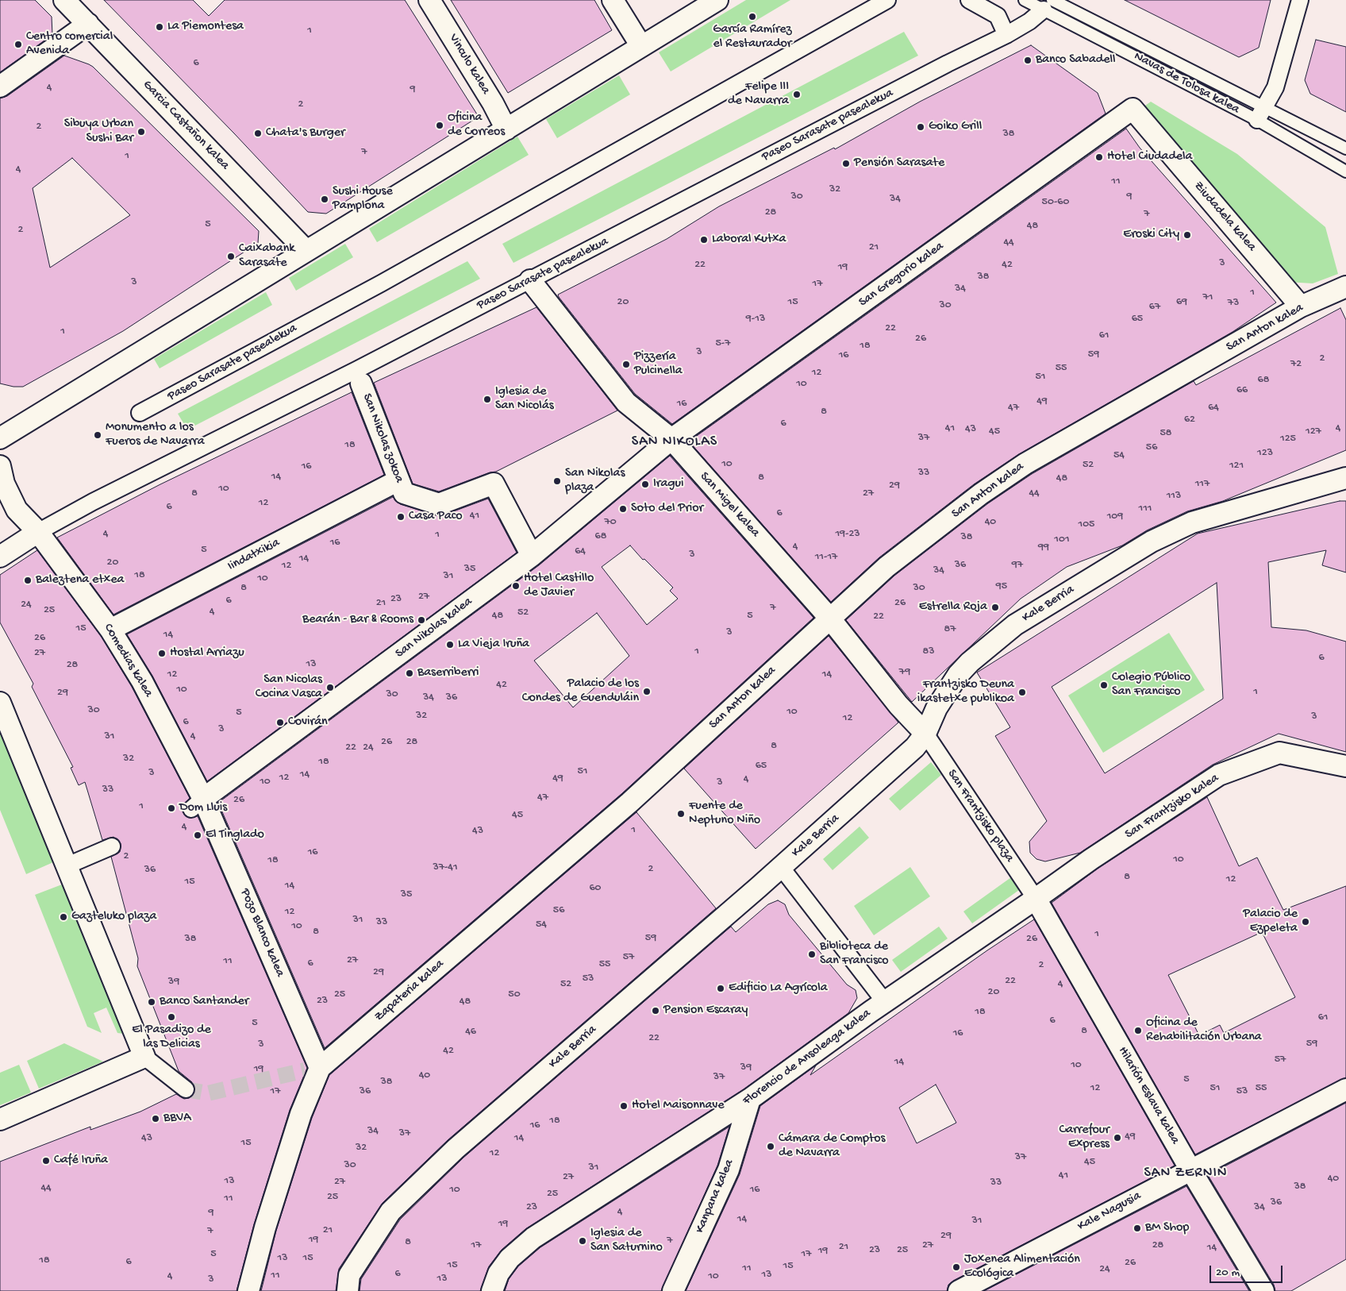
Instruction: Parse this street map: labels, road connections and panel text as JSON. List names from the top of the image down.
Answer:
{
  "streets": {
    "street": [
      "Vinculo kalea",
      "Garcia Castañon kalea",
      "Paseo Sarasate pasealekua",
      "Ziudadela kalea",
      "San Gregorio kalea",
      "San Anton kalea",
      "San Nikolas zokoa",
      "San Migel kalea",
      "Iindatxikia",
      "Kale Berria",
      "San Nikolas kalea",
      "Comedias kalea",
      "San Frantzisko kalea",
      "San Frantzisko plaza",
      "Pozo Blanco kalea",
      "Zapateria kalea",
      "Florencio de Ansoleaga kalea",
      "Hilarión Eslava kalea",
      "Kanpana kalea",
      "Kale Nagusia"
    ],
    "lane": ["Navas de Tolosa kalea"]
  },
  "crossings": [
    ["Navas de Tolosa kalea", "Paseo Sarasate pasealekua"],
    ["Paseo Sarasate pasealekua", "San Nikolas zokoa"],
    ["Paseo Sarasate pasealekua", "San Migel kalea"],
    ["Paseo Sarasate pasealekua", "Comedias kalea"],
    ["Ziudadela kalea", "San Gregorio kalea"],
    ["Ziudadela kalea", "San Anton kalea"],
    ["San Gregorio kalea", "San Migel kalea"],
    ["San Gregorio kalea", "San Nikolas kalea"],
    ["San Anton kalea", "San Migel kalea"],
    ["San Anton kalea", "Zapateria kalea"],
    ["San Nikolas zokoa", "Iindatxikia"],
    ["San Nikolas zokoa", "San Nikolas kalea"],
    ["San Migel kalea", "Kale Berria"],
    ["San Migel kalea", "San Nikolas kalea"],
    ["San Migel kalea", "San Frantzisko plaza"],
    ["Iindatxikia", "Comedias kalea"],
    ["Kale Berria", "San Frantzisko plaza"],
    ["San Nikolas kalea", "Comedias kalea"],
    ["San Nikolas kalea", "Pozo Blanco kalea"],
    ["Comedias kalea", "Pozo Blanco kalea"],
    ["San Frantzisko kalea", "San Frantzisko plaza"],
    ["San Frantzisko kalea", "Florencio de Ansoleaga kalea"],
    ["San Frantzisko kalea", "Hilarión Eslava kalea"],
    ["San Frantzisko plaza", "Florencio de Ansoleaga kalea"],
    ["San Frantzisko plaza", "Hilarión Eslava kalea"],
    ["Pozo Blanco kalea", "Zapateria kalea"],
    ["Florencio de Ansoleaga kalea", "Hilarión Eslava kalea"],
    ["Florencio de Ansoleaga kalea", "Kanpana kalea"],
    ["Hilarión Eslava kalea", "Kale Nagusia"]
  ],
  "districts": ["SAN NIKOLAS", "SAN ZERNIN"],
  "places": [
    "García Ramírez el Restaurador",
    "La Piemontesa",
    "Centro comercial Avenida",
    "Banco Sabadell",
    "Felipe III de Navarra",
    "Oficina de Correos",
    "Goiko Grill",
    "Sibuya Urban Sushi Bar",
    "Chata's Burger",
    "Hotel Ciudadela",
    "Pensión Sarasate",
    "Sushi House Pamplona",
    "Eroski City",
    "Laboral Kutxa",
    "Caixabank Sarasate",
    "Pizzería Pulcinella",
    "Iglesia de San Nicolás",
    "Monumento a los Fueros de Navarra",
    "San Nikolas plaza",
    "Iragui",
    "Soto del Prior",
    "Casa Paco",
    "Baleztena etxea",
    "Hotel Castillo de Javier",
    "Estrella Roja",
    "Bearán - Bar & Rooms",
    "La Vieja Iruña",
    "Hostal Arriazu",
    "Baserriberri",
    "Colegio Público San Francisco",
    "San Nicolas Cocina Vasca",
    "Palacio de los Condes de Guenduláin",
    "Frantzisko Deuna ikastetxe publikoa",
    "Covirán",
    "Dom Lluis",
    "Fuente de Neptuno Niño",
    "El Tinglado",
    "Gazteluko plaza",
    "Palacio de Ezpeleta",
    "Biblioteca de San Francisco",
    "Edificio La Agrícola",
    "Banco Santander",
    "Pension Escaray",
    "El Pasadizo de las Delicias",
    "Oficina de Rehabilitación Urbana",
    "Hotel Maisonnave",
    "BBVA",
    "Carrefour Express",
    "Cámara de Comptos de Navarra",
    "Café Iruña",
    "BM Shop",
    "Iglesia de San Saturnino",
    "Joxenea Alimentación Ecológica"
  ],
  "house_numbers": [
    "1",
    "6",
    "4",
    "9",
    "2",
    "2",
    "38",
    "7",
    "1",
    "4",
    "11",
    "32",
    "30",
    "9",
    "34",
    "50-60",
    "28",
    "7",
    "5",
    "48",
    "2",
    "44",
    "21",
    "3",
    "22",
    "42",
    "19",
    "38",
    "3",
    "17",
    "34",
    "1",
    "71",
    "20",
    "15",
    "69",
    "73",
    "30",
    "67",
    "9-13",
    "65",
    "22",
    "1",
    "61",
    "26",
    "5-7",
    "18",
    "3",
    "59",
    "16",
    "2",
    "72",
    "55",
    "12",
    "51",
    "68",
    "10",
    "66",
    "49",
    "16",
    "47",
    "64",
    "8",
    "62",
    "6",
    "41",
    "4",
    "43",
    "45",
    "127",
    "58",
    "37",
    "125",
    "18",
    "56",
    "123",
    "54",
    "10",
    "52",
    "121",
    "16",
    "33",
    "14",
    "8",
    "48",
    "117",
    "29",
    "10",
    "8",
    "27",
    "44",
    "113",
    "12",
    "6",
    "111",
    "6",
    "41",
    "109",
    "70",
    "40",
    "105",
    "4",
    "19-23",
    "1",
    "68",
    "38",
    "101",
    "16",
    "4",
    "99",
    "5",
    "64",
    "3",
    "11-17",
    "14",
    "20",
    "36",
    "97",
    "12",
    "35",
    "34",
    "18",
    "31",
    "10",
    "95",
    "8",
    "30",
    "27",
    "23",
    "6",
    "21",
    "26",
    "24",
    "7",
    "25",
    "4",
    "52",
    "48",
    "5",
    "22",
    "15",
    "87",
    "3",
    "14",
    "26",
    "1",
    "83",
    "27",
    "6",
    "13",
    "28",
    "79",
    "12",
    "14",
    "42",
    "10",
    "1",
    "29",
    "30",
    "34",
    "36",
    "30",
    "10",
    "5",
    "32",
    "3",
    "12",
    "6",
    "3",
    "31",
    "4",
    "26",
    "28",
    "8",
    "22",
    "24",
    "32",
    "18",
    "65",
    "51",
    "3",
    "14",
    "12",
    "49",
    "4",
    "10",
    "3",
    "33",
    "47",
    "26",
    "1",
    "45",
    "4",
    "1",
    "43",
    "16",
    "2",
    "10",
    "18",
    "37-41",
    "2",
    "36",
    "8",
    "12",
    "15",
    "14",
    "60",
    "35",
    "56",
    "12",
    "31",
    "33",
    "54",
    "10",
    "8",
    "1",
    "59",
    "38",
    "26",
    "57",
    "27",
    "11",
    "6",
    "55",
    "2",
    "29",
    "53",
    "22",
    "39",
    "52",
    "4",
    "20",
    "25",
    "50",
    "23",
    "48",
    "18",
    "61",
    "6",
    "5",
    "8",
    "46",
    "16",
    "22",
    "59",
    "3",
    "42",
    "57",
    "14",
    "10",
    "39",
    "19",
    "40",
    "37",
    "5",
    "38",
    "12",
    "51",
    "55",
    "17",
    "36",
    "53",
    "18",
    "16",
    "34",
    "37",
    "49",
    "43",
    "14",
    "15",
    "32",
    "12",
    "37",
    "45",
    "30",
    "31",
    "41",
    "27",
    "40",
    "13",
    "27",
    "33",
    "38",
    "44",
    "10",
    "16",
    "25",
    "25",
    "11",
    "36",
    "23",
    "34",
    "4",
    "9",
    "14",
    "31",
    "19",
    "21",
    "7",
    "29",
    "19",
    "7",
    "8",
    "17",
    "27",
    "28",
    "21",
    "14",
    "23",
    "25",
    "19",
    "5",
    "17",
    "13",
    "15",
    "18",
    "6",
    "26",
    "15",
    "15",
    "11",
    "24",
    "6",
    "13",
    "11",
    "4",
    "10",
    "13",
    "3"
  ],
  "scale_bar": "20 m"
}
